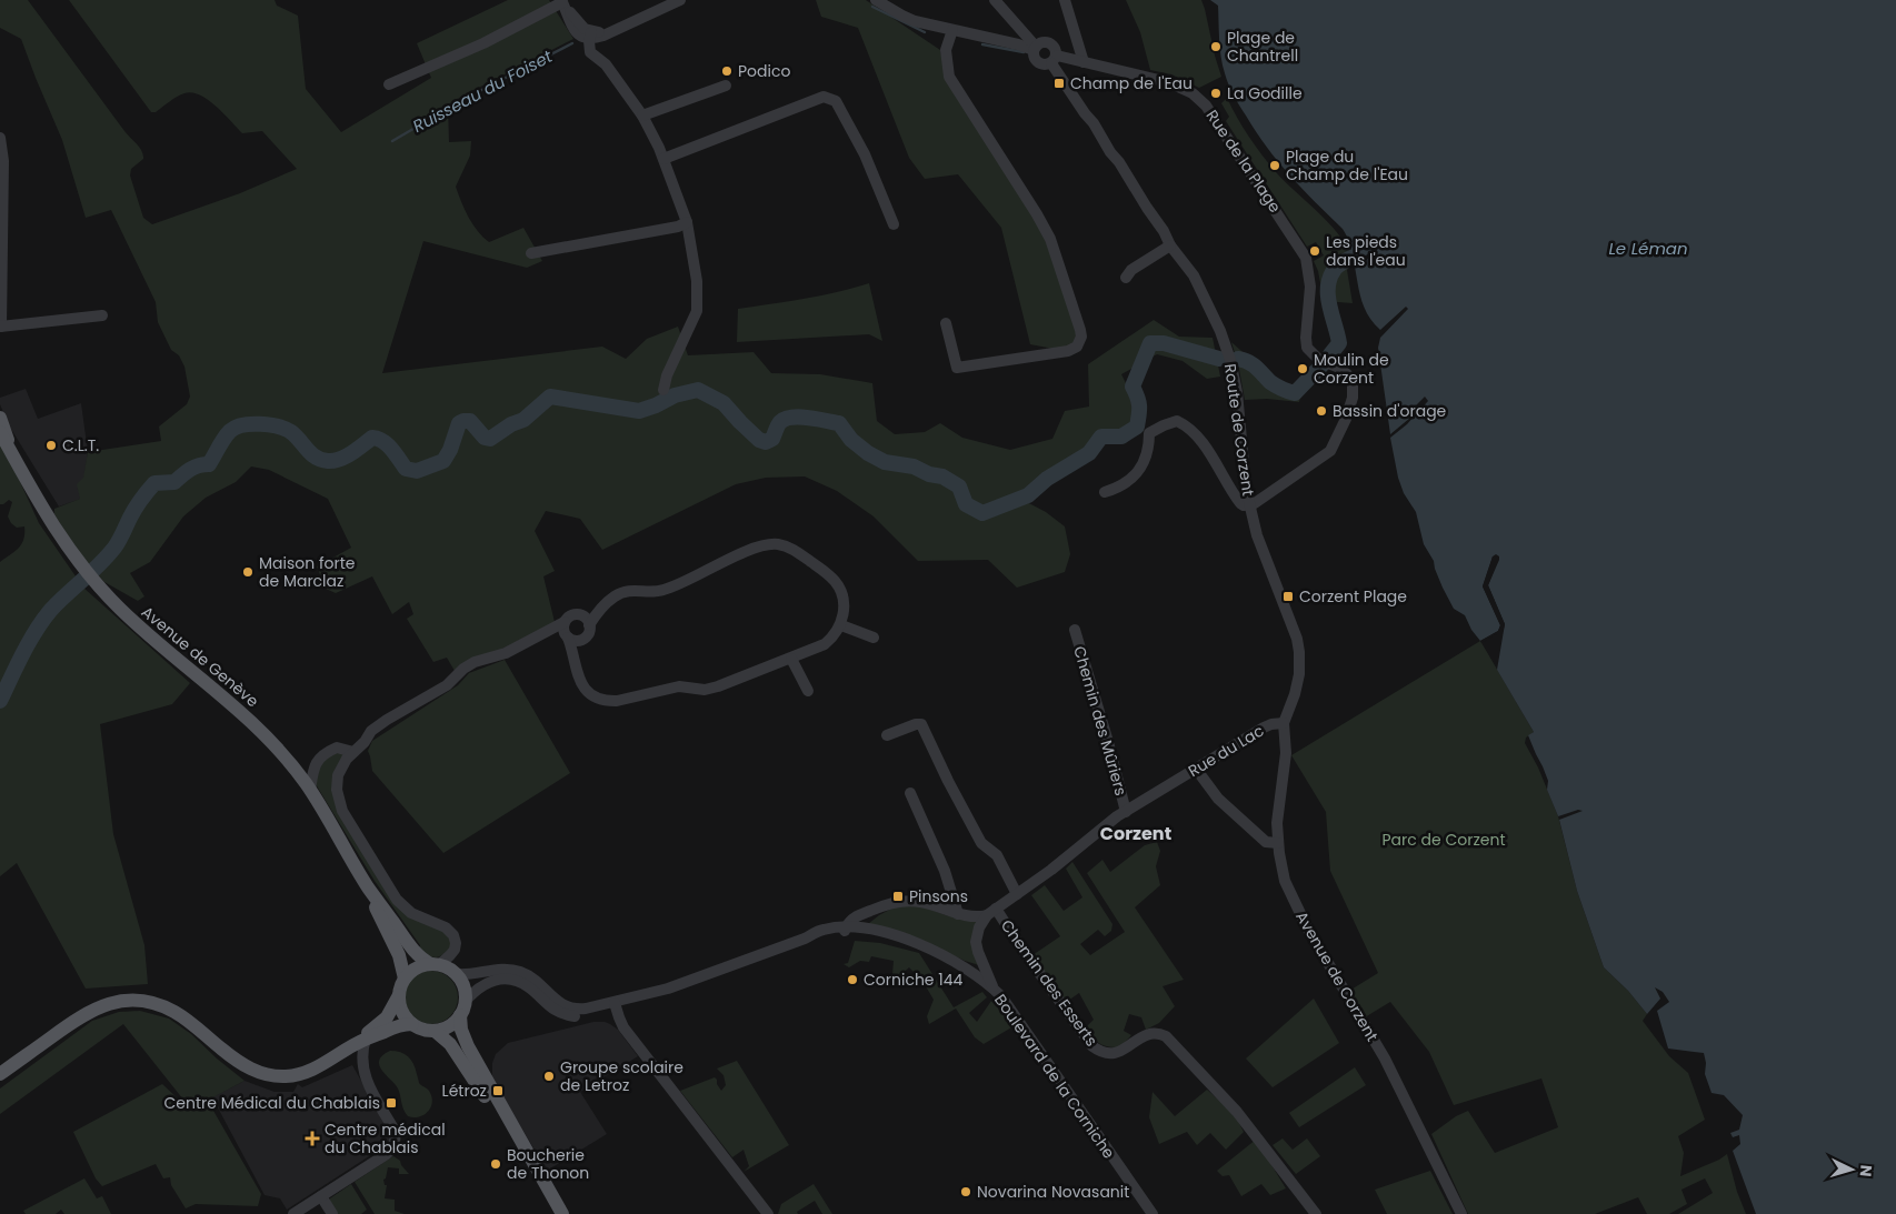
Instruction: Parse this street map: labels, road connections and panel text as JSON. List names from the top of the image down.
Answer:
{
  "streets": {
    "main road": ["Avenue de Genève"],
    "street": [
      "Rue de la Plage",
      "Route de Corzent",
      "Chemin des Mûriers",
      "Rue du Lac",
      "Avenue de Corzent",
      "Chemin des Esserts",
      "Boulevard de la Corniche"
    ]
  },
  "crossings": [
    ["Rue de la Plage", "Route de Corzent"],
    ["Rue de la Plage", "Rue du Lac"],
    ["Route de Corzent", "Rue du Lac"],
    ["Avenue de Genève", "Boulevard de la Corniche"],
    ["Chemin des Mûriers", "Rue du Lac"],
    ["Rue du Lac", "Avenue de Corzent"],
    ["Rue du Lac", "Chemin des Esserts"],
    ["Rue du Lac", "Boulevard de la Corniche"],
    ["Chemin des Esserts", "Boulevard de la Corniche"]
  ],
  "districts": ["Corzent"],
  "water": ["Ruisseau du Foiset", "Le Léman"],
  "parks": ["Parc de Corzent"],
  "places": {
    "other": [
      "Plage de Chantrell",
      "Podico",
      "La Godille",
      "Plage du Champ de l'Eau",
      "Les pieds dans l'eau",
      "Moulin de Corzent",
      "Bassin d'orage",
      "C.L.T.",
      "Maison forte de Marclaz",
      "Corniche 144",
      "Groupe scolaire de Letroz",
      "Boucherie de Thonon",
      "Novarina Novasanit"
    ],
    "transit": [
      "Champ de l'Eau",
      "Corzent Plage",
      "Pinsons",
      "Létroz",
      "Centre Médical du Chablais"
    ],
    "health": ["Centre médical du Chablais"]
  },
  "north": "right"
}
